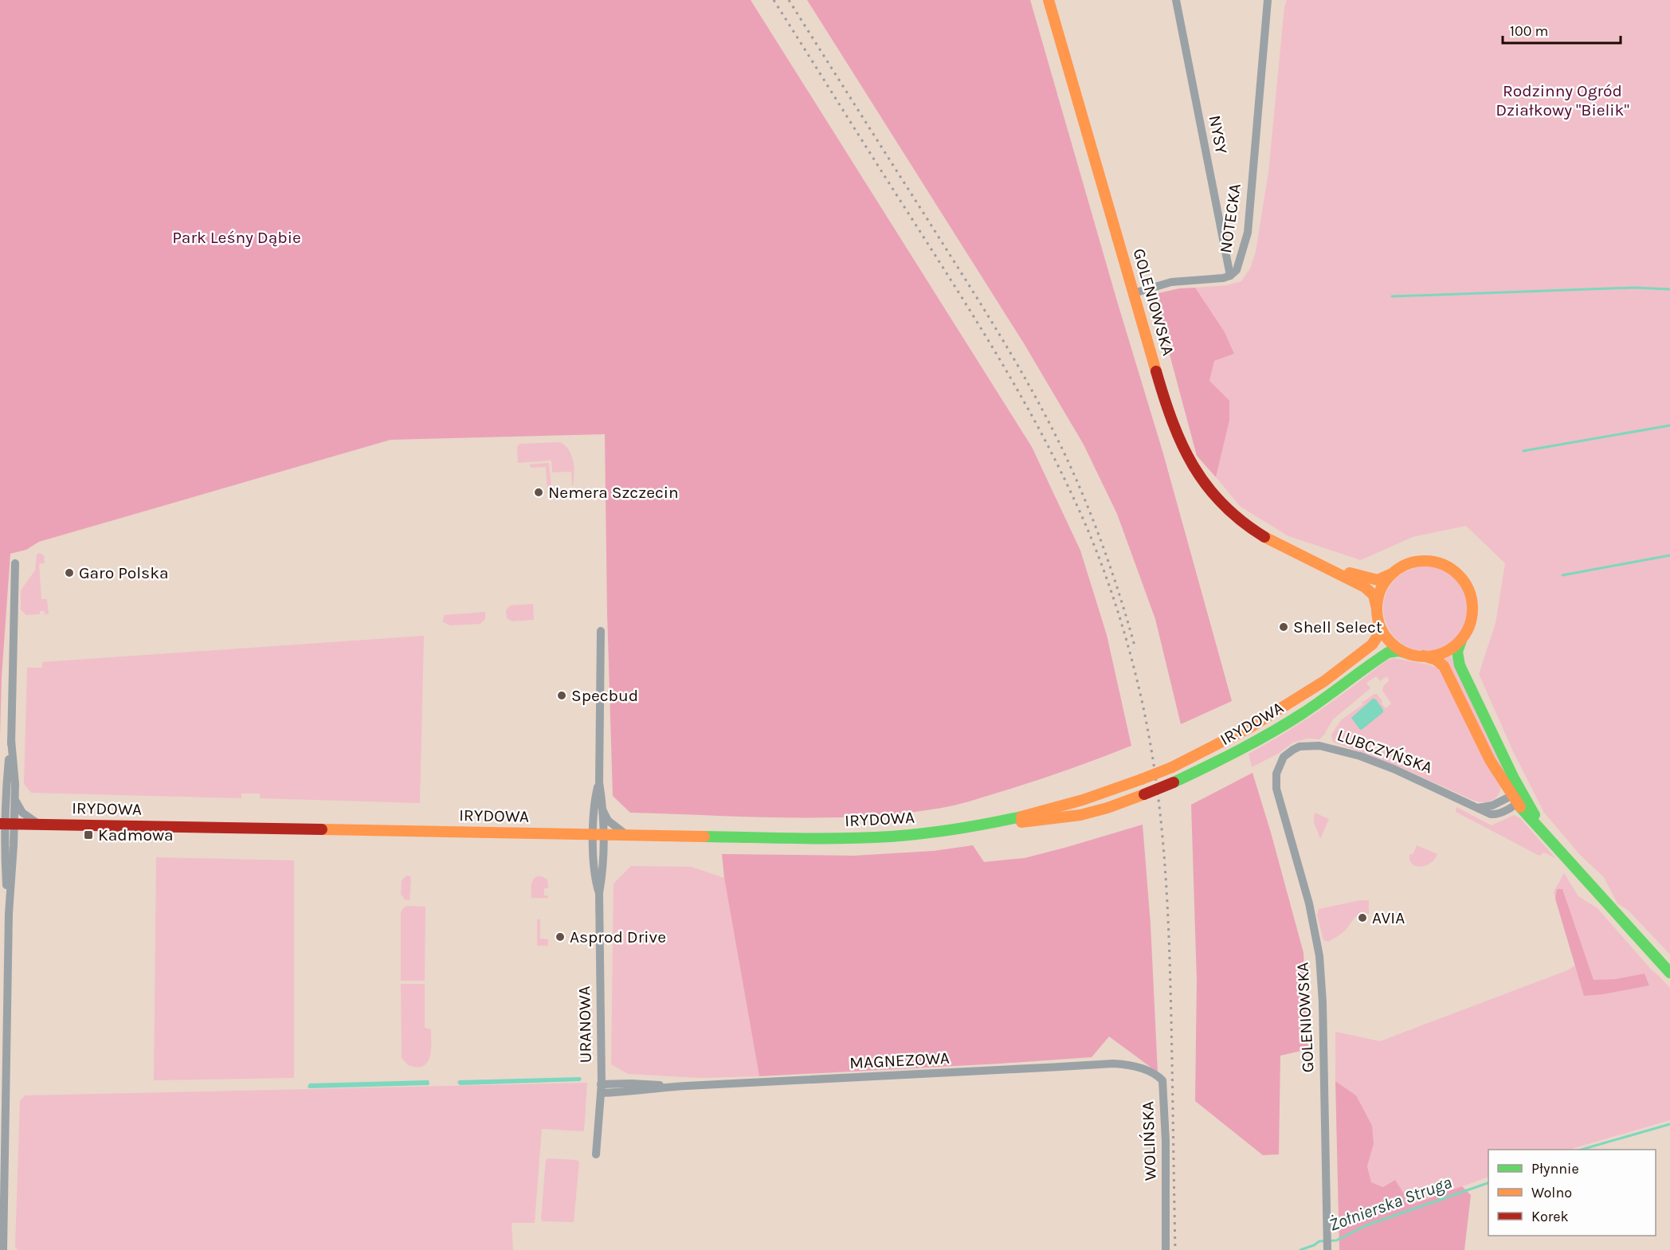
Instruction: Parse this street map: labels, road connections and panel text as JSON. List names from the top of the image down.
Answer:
{
  "streets": {
    "street": [
      "NYSY",
      "NOTECKA",
      "GOLENIOWSKA",
      "IRYDOWA",
      "LUBCZYŃSKA",
      "URANOWA",
      "MAGNEZOWA",
      "WOLIŃSKA"
    ]
  },
  "crossings": [
    ["NYSY", "NOTECKA"],
    ["NOTECKA", "GOLENIOWSKA"],
    ["GOLENIOWSKA", "IRYDOWA"],
    ["GOLENIOWSKA", "LUBCZYŃSKA"],
    ["IRYDOWA", "URANOWA"],
    ["URANOWA", "MAGNEZOWA"],
    ["MAGNEZOWA", "WOLIŃSKA"]
  ],
  "water": ["Żołnierska Struga"],
  "parks": ["Rodzinny Ogród Działkowy \"Bielik\"", "Park Leśny Dąbie"],
  "places": {
    "other": [
      "Nemera Szczecin",
      "Garo Polska",
      "Shell Select",
      "Specbud",
      "AVIA",
      "Asprod Drive"
    ],
    "transit": ["Kadmowa"]
  },
  "legend": ["Płynnie", "Wolno", "Korek"],
  "scale_bar": "100 m"
}
